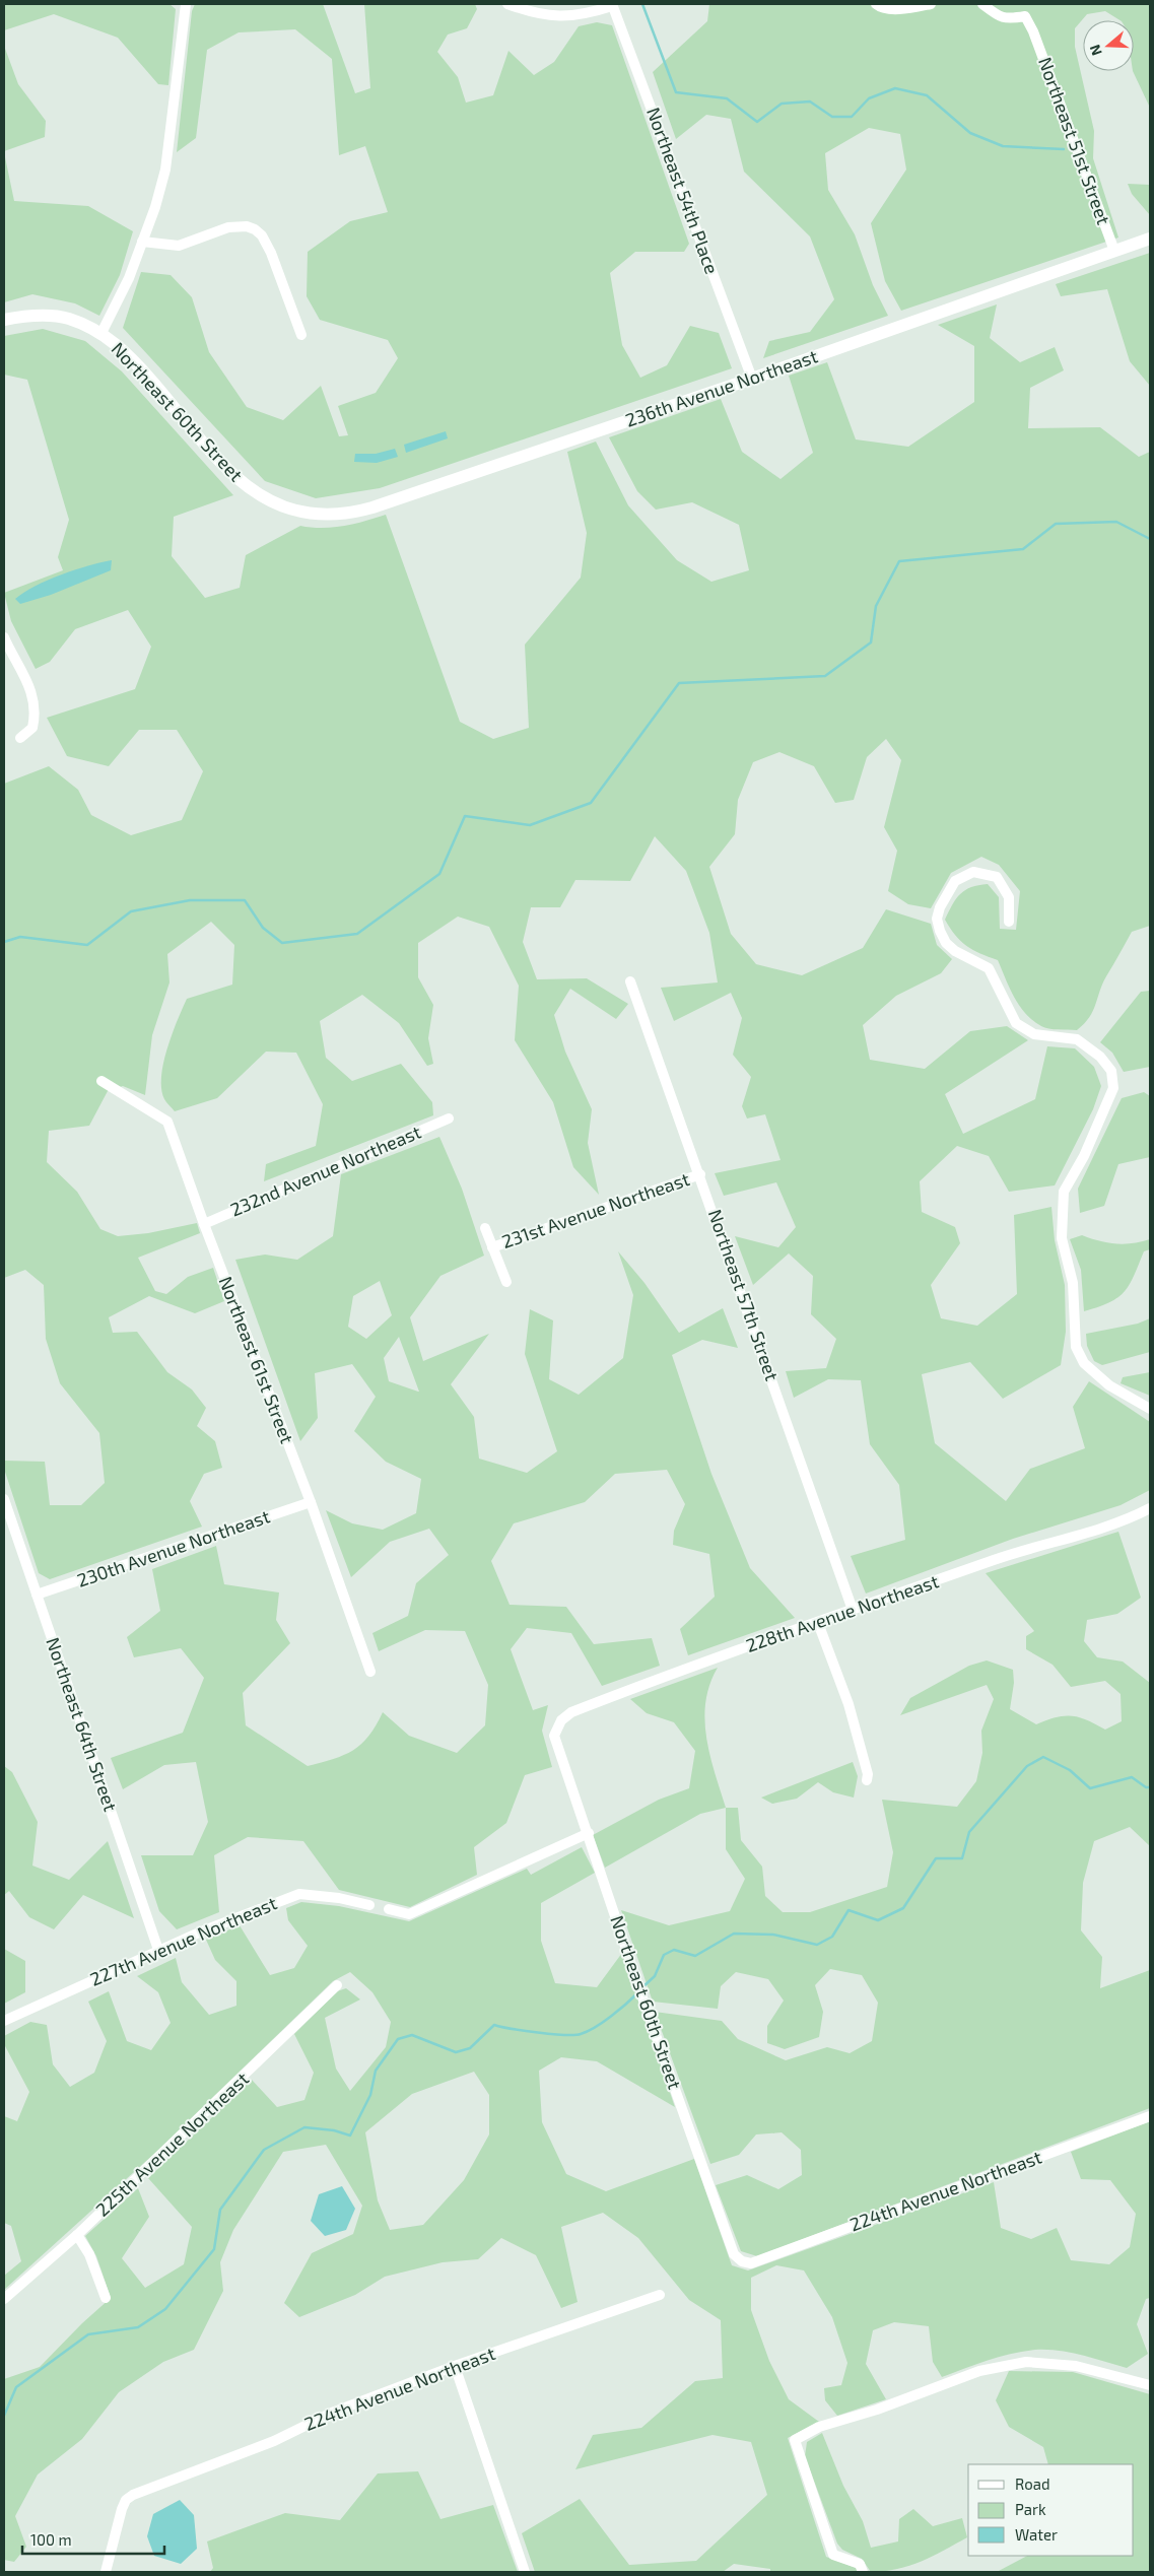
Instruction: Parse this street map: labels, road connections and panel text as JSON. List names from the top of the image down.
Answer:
{
  "streets": {
    "street": [
      "Northeast 51st Street",
      "Northeast 54th Place",
      "236th Avenue Northeast",
      "Northeast 60th Street",
      "232nd Avenue Northeast",
      "231st Avenue Northeast",
      "Northeast 57th Street",
      "Northeast 61st Street",
      "230th Avenue Northeast",
      "228th Avenue Northeast",
      "Northeast 64th Street",
      "227th Avenue Northeast",
      "225th Avenue Northeast",
      "224th Avenue Northeast"
    ]
  },
  "crossings": [
    ["Northeast 51st Street", "236th Avenue Northeast"],
    ["Northeast 54th Place", "236th Avenue Northeast"],
    ["236th Avenue Northeast", "Northeast 60th Street"],
    ["Northeast 60th Street", "228th Avenue Northeast"],
    ["Northeast 60th Street", "224th Avenue Northeast"],
    ["232nd Avenue Northeast", "Northeast 61st Street"],
    ["231st Avenue Northeast", "Northeast 57th Street"],
    ["Northeast 57th Street", "228th Avenue Northeast"],
    ["Northeast 61st Street", "230th Avenue Northeast"],
    ["230th Avenue Northeast", "Northeast 64th Street"],
    ["Northeast 64th Street", "227th Avenue Northeast"]
  ],
  "legend": ["Road", "Park", "Water"],
  "scale_bar": "100 m",
  "north": "left"
}
